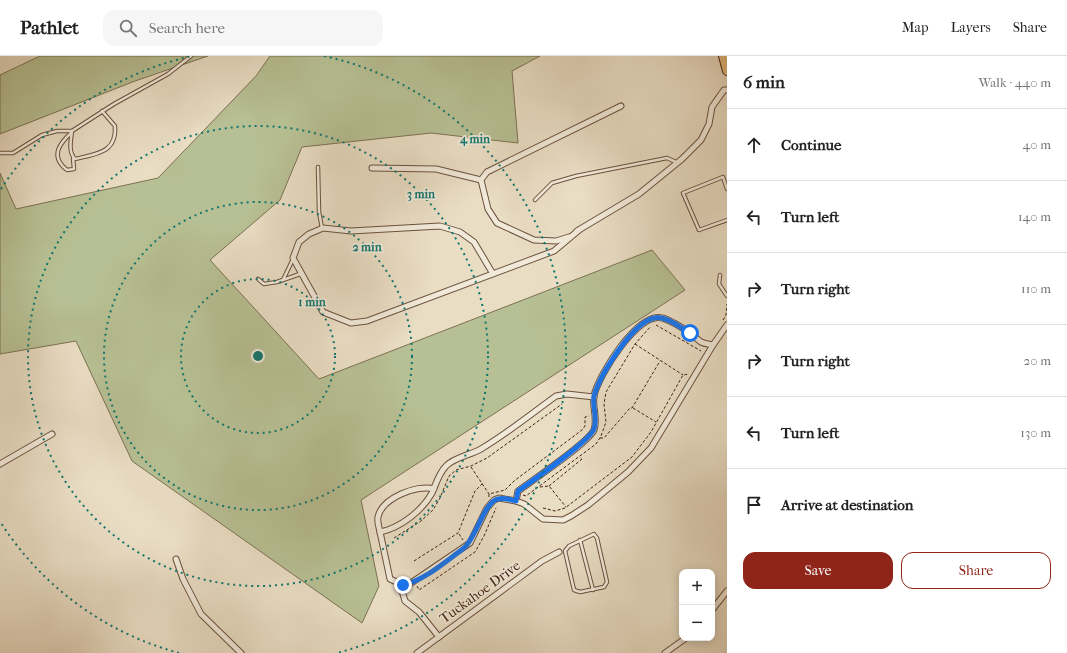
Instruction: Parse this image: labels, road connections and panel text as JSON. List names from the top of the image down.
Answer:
{
  "streets": {
    "street": ["Tuckahoe Drive"]
  },
  "page": {
    "header": "Pathlet",
    "search": "Search here",
    "nav": ["Map", "Layers", "Share"],
    "heading": ["6 min", "Walk · 440 m"],
    "list": [
      ["Continue", "40 m"],
      ["Turn left", "140 m"],
      ["Turn right", "110 m"],
      ["Turn right", "20 m"],
      ["Turn left", "130 m"],
      "Arrive at destination"
    ],
    "buttons": ["Save", "Share"],
    "map_buttons": ["+", "−"]
  },
  "rings": [
    "4 min",
    "3 min",
    "2 min",
    "1 min"
  ]
}
